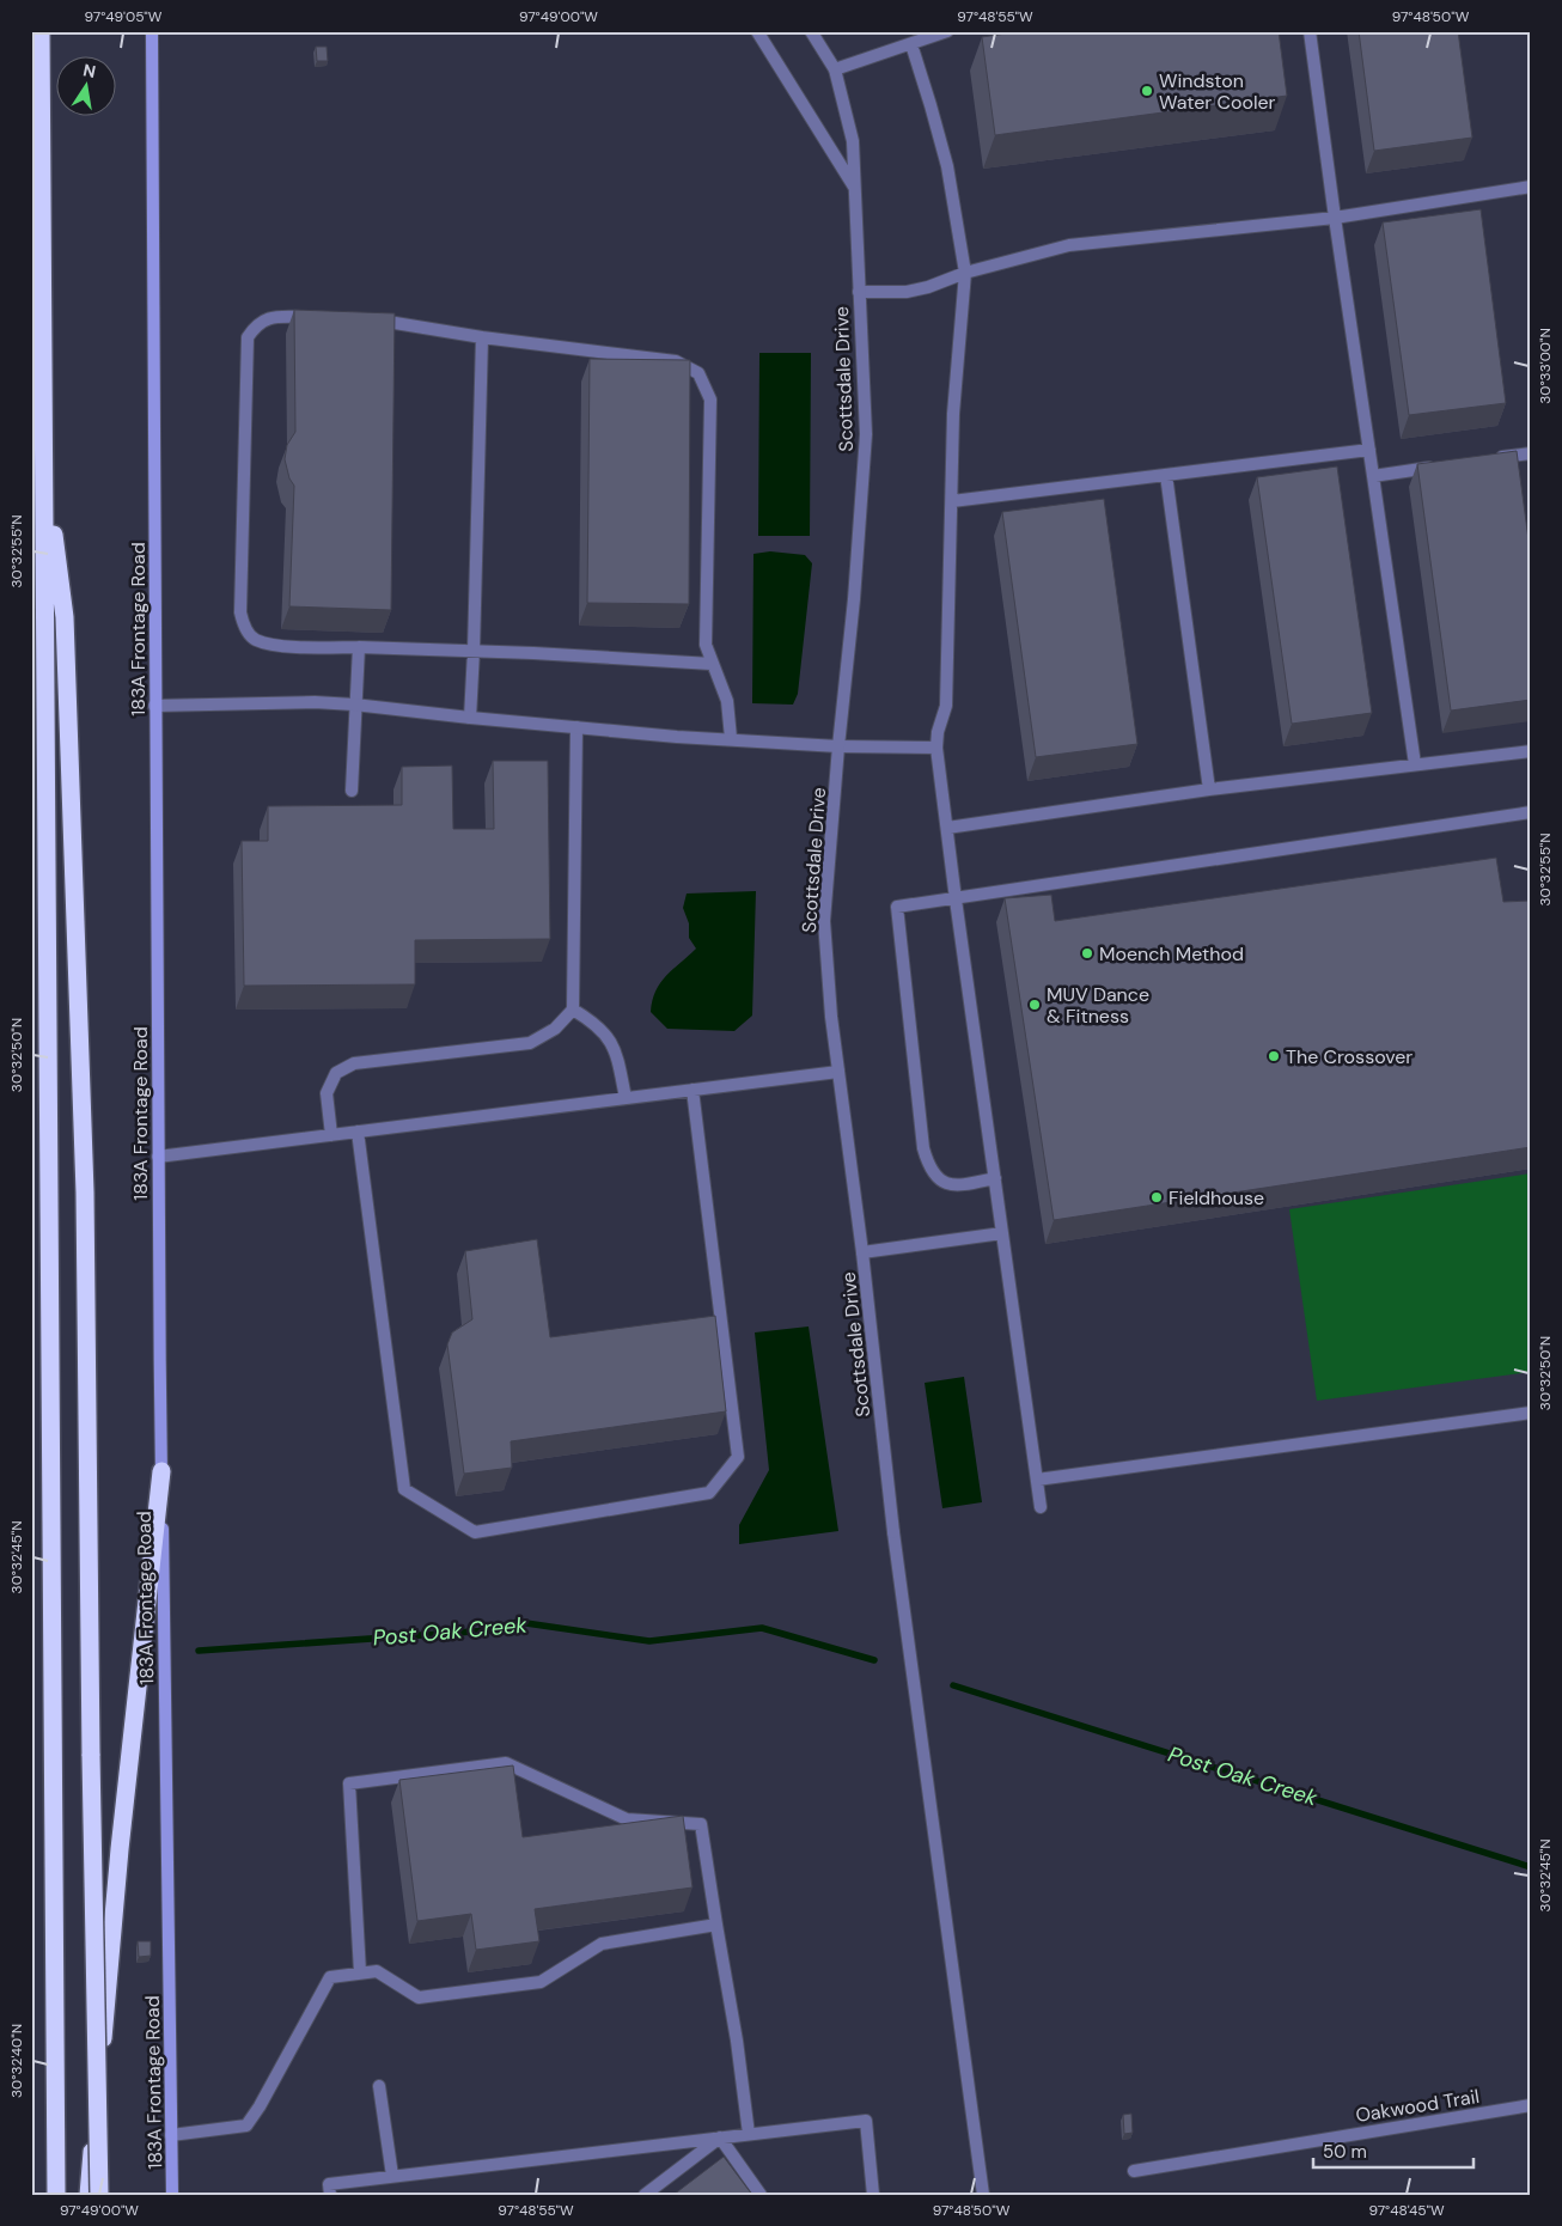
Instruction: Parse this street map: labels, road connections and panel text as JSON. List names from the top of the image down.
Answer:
{
  "streets": {
    "main road": ["183A Frontage Road"],
    "street": ["Scottsdale Drive", "Oakwood Trail"]
  },
  "water": ["Post Oak Creek"],
  "places": [
    "Windston Water Cooler",
    "Moench Method",
    "MUV Dance & Fitness",
    "The Crossover",
    "Fieldhouse"
  ],
  "scale_bar": "50 m",
  "north": "top",
  "coordinates": [
    "97°49'05\"W",
    "97°49'00\"W",
    "97°48'55\"W",
    "97°48'50\"W",
    "30°33'00\"N",
    "30°32'55\"N",
    "30°32'50\"N",
    "30°32'45\"N",
    "30°32'40\"N",
    "97°48'45\"W"
  ]
}
